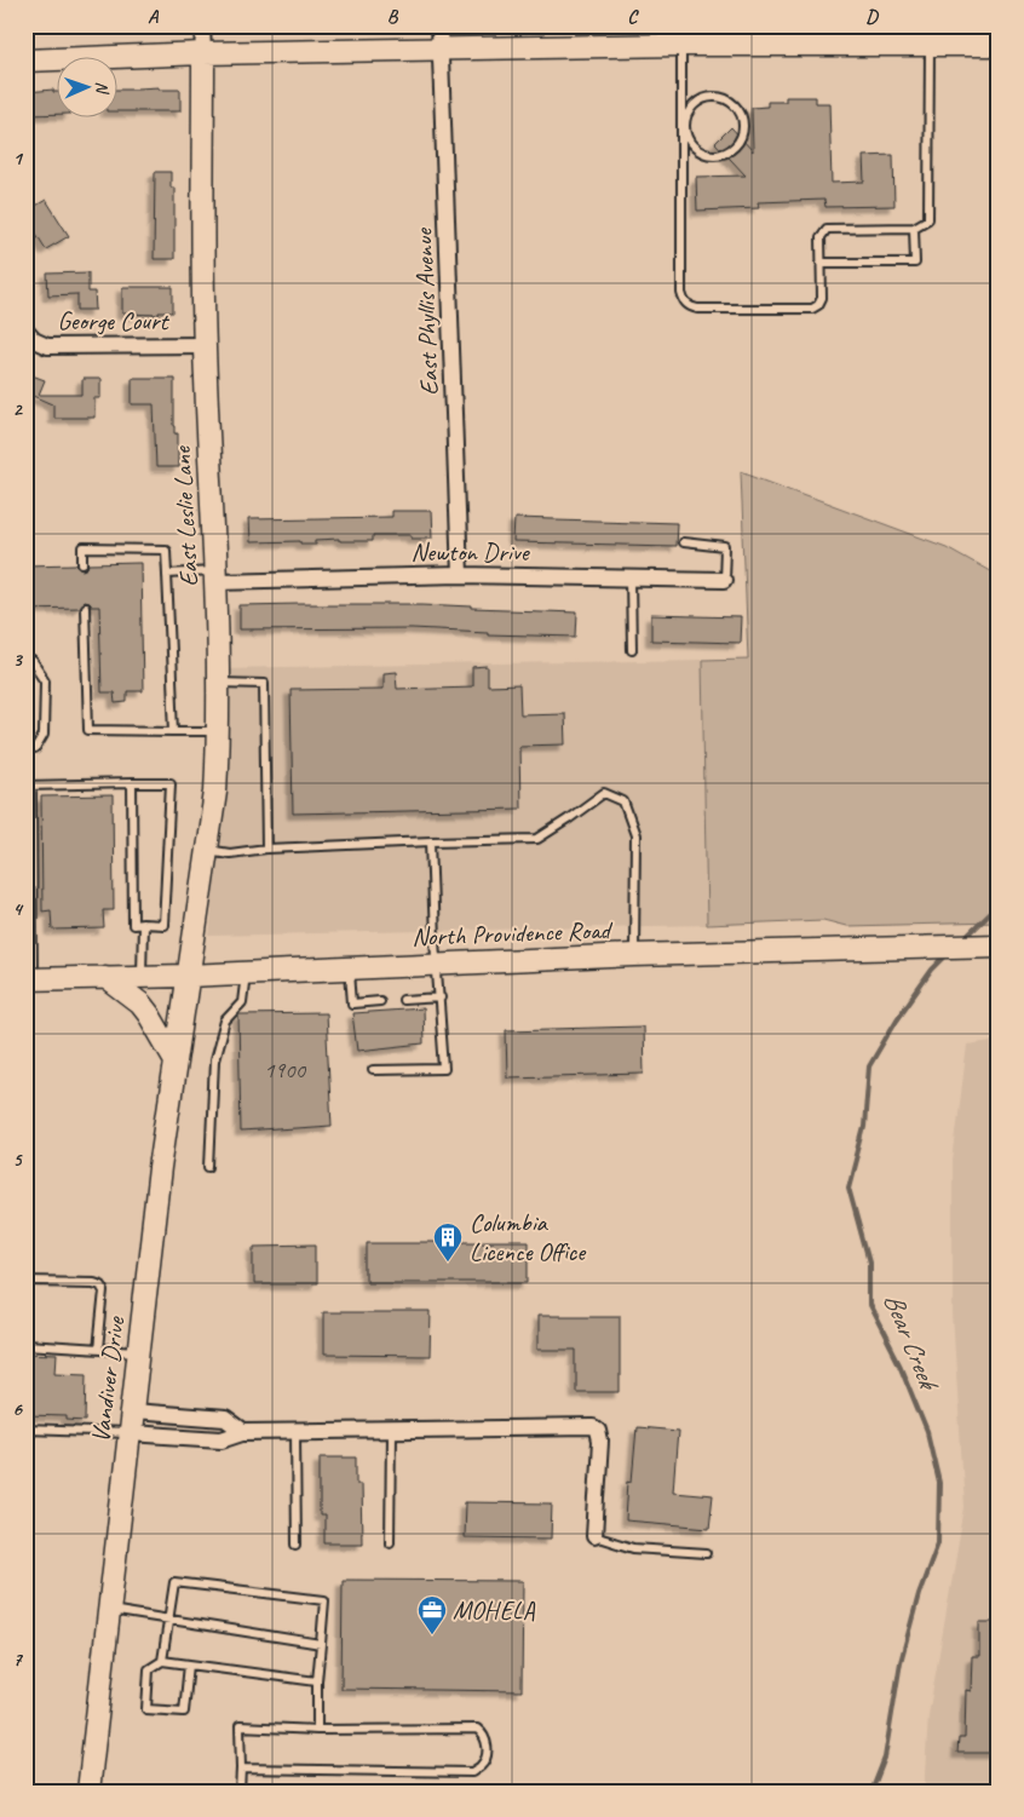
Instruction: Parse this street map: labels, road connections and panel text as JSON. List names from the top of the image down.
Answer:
{
  "streets": {
    "street": [
      "East Phyllis Avenue",
      "George Court",
      "East Leslie Lane",
      "Newton Drive",
      "North Providence Road",
      "Vandiver Drive"
    ]
  },
  "crossings": [
    ["East Phyllis Avenue", "Newton Drive"],
    ["George Court", "East Leslie Lane"],
    ["East Leslie Lane", "Newton Drive"],
    ["East Leslie Lane", "North Providence Road"],
    ["East Leslie Lane", "Vandiver Drive"],
    ["North Providence Road", "Vandiver Drive"]
  ],
  "water": ["Bear Creek"],
  "places": {
    "building": ["Columbia Licence Office"],
    "office": ["MOHELA"]
  },
  "house_numbers": ["1900"],
  "north": "right",
  "grid": {
    "columns": [
      "A",
      "B",
      "C",
      "D"
    ],
    "rows": [
      "1",
      "2",
      "3",
      "4",
      "5",
      "6",
      "7"
    ]
  }
}
